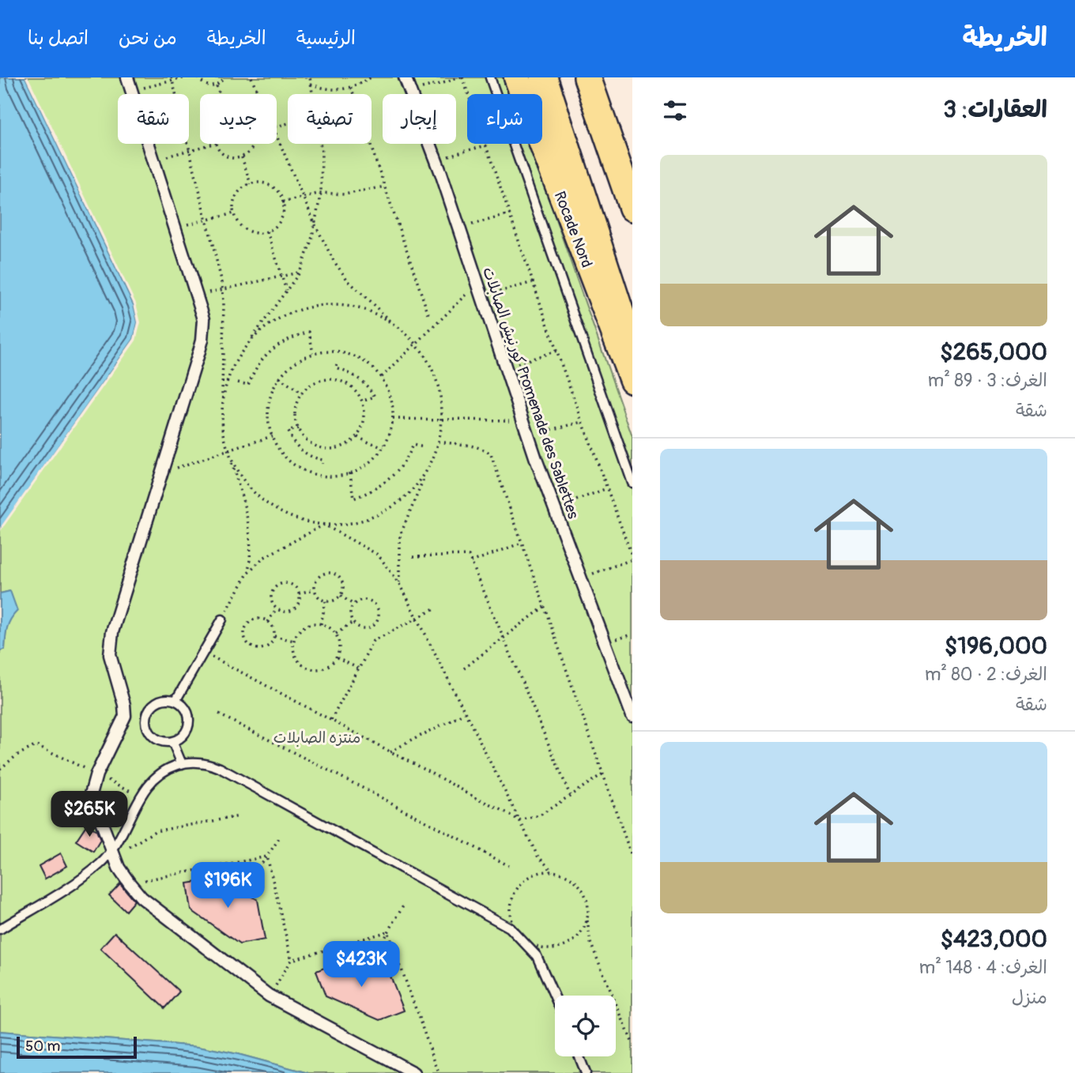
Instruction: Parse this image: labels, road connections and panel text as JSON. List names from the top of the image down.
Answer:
{
  "streets": {
    "highway": ["Rocade Nord"],
    "street": ["كورنيش الصابلات Promenade des Sablettes"]
  },
  "parks": ["منتزه الصابلات"],
  "scale_bar": "50 m",
  "page": {
    "header": "الخريطة",
    "nav": [
      "الرئيسية",
      "الخريطة",
      "من نحن",
      "اتصل بنا"
    ],
    "heading": "العقارات: 3",
    "chip": [
      "شراء",
      "إيجار",
      "تصفية",
      "جديد",
      "شقة"
    ],
    "list": [
      {
        "name": "$265,000",
        "note": "الغرف: 3 · 89 m² · شقة"
      },
      {
        "name": "$196,000",
        "note": "الغرف: 2 · 80 m² · شقة"
      },
      {
        "name": "$423,000",
        "note": "الغرف: 4 · 148 m² · منزل"
      }
    ],
    "price": ["$265K", "$196K", "$423K"],
    "scale": "50 m"
  }
}
